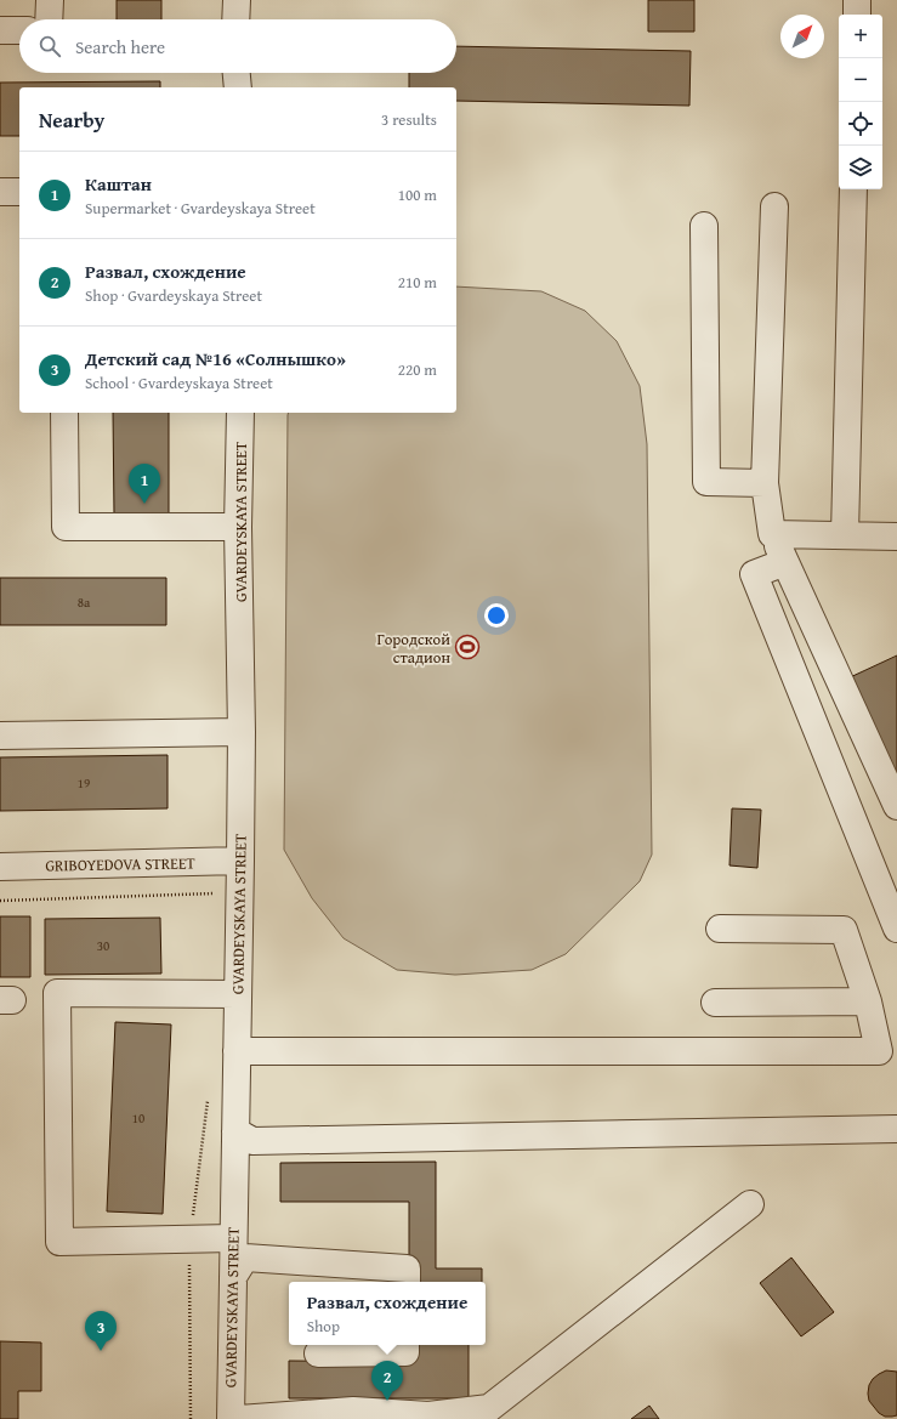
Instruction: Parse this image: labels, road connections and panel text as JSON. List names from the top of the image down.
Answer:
{
  "streets": {
    "street": ["GVARDEYSKAYA STREET", "GRIBOYEDOVA STREET"]
  },
  "crossings": [
    ["GVARDEYSKAYA STREET", "GRIBOYEDOVA STREET"]
  ],
  "places": {
    "sports": ["Городской стадион"]
  },
  "house_numbers": [
    "8а",
    "19",
    "30",
    "10"
  ],
  "north": "top right",
  "page": {
    "map_buttons": ["+", "−"],
    "search": "Search here",
    "heading": ["Nearby", "3 results"],
    "list": [
      {
        "mark": "1",
        "name": "Каштан",
        "note": "Supermarket · Gvardeyskaya Street",
        "value": "100 m"
      },
      {
        "mark": "2",
        "name": "Развал, схождение",
        "note": "Shop · Gvardeyskaya Street",
        "value": "210 m"
      },
      {
        "mark": "3",
        "name": "Детский сад №16 «Солнышко»",
        "note": "School · Gvardeyskaya Street",
        "value": "220 m"
      }
    ],
    "pins": ["1", "3", "2"],
    "popup": ["Развал, схождение", "Shop"]
  }
}
